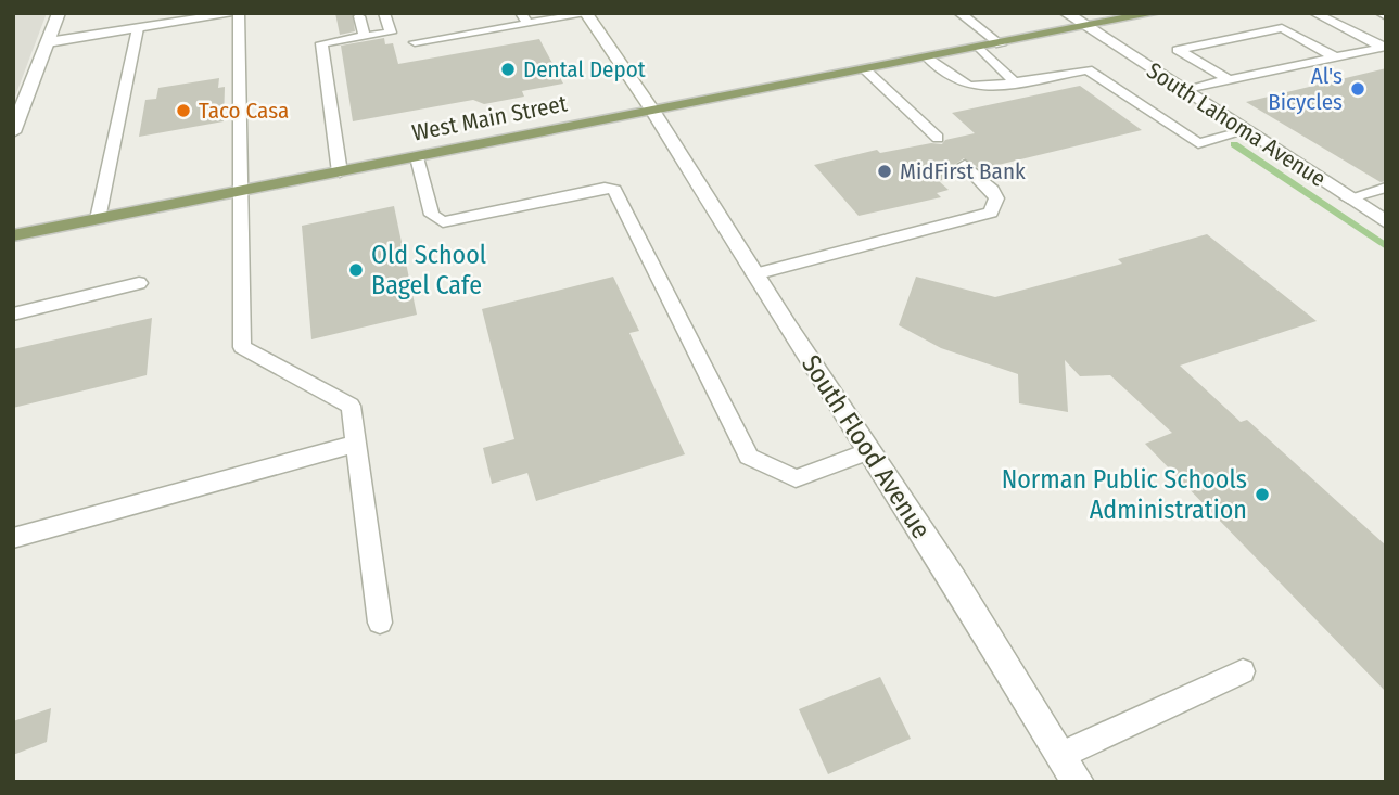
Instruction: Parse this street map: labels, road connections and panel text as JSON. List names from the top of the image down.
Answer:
{
  "streets": {
    "main road": ["West Main Street"],
    "street": ["South Lahoma Avenue", "South Flood Avenue"]
  },
  "crossings": [
    ["West Main Street", "South Lahoma Avenue"],
    ["West Main Street", "South Flood Avenue"]
  ],
  "places": [
    "Dental Depot",
    "Al's Bicycles",
    "Taco Casa",
    "MidFirst Bank",
    "Old School Bagel Cafe",
    "Norman Public Schools Administration"
  ]
}
